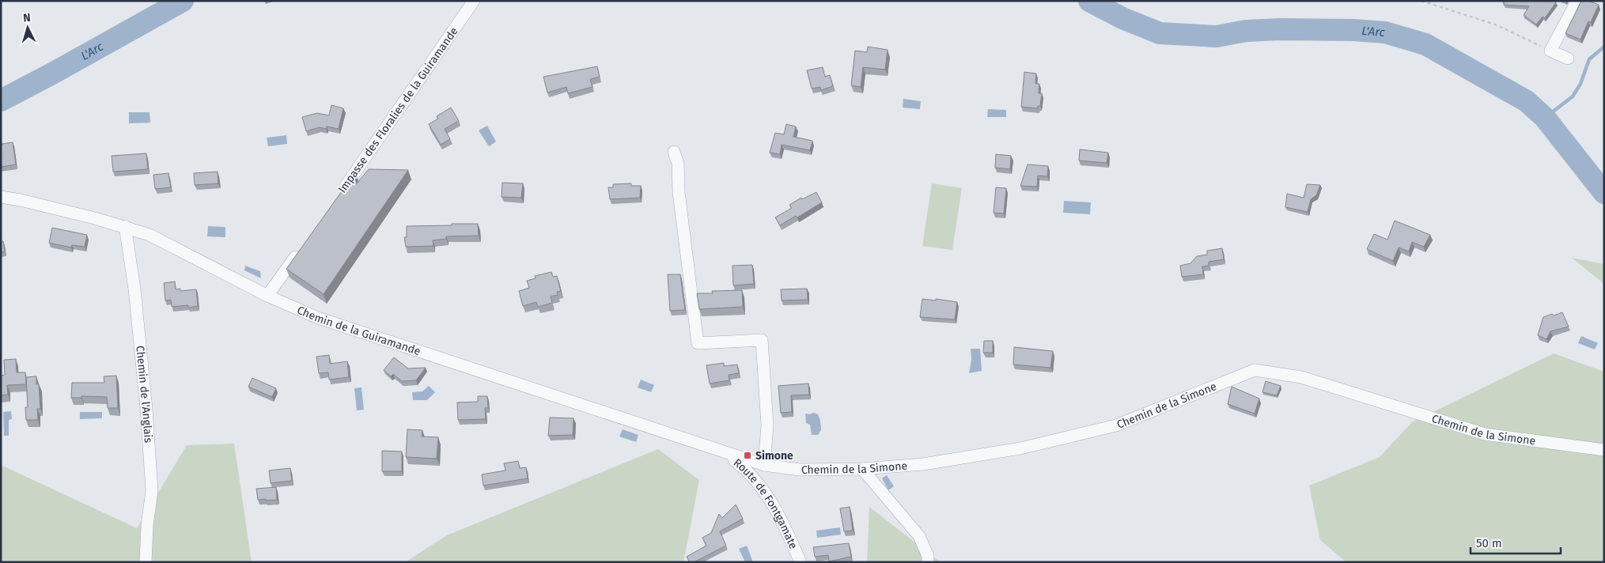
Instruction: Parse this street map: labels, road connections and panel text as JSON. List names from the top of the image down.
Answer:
{
  "streets": {
    "street": [
      "Impasse des Floralies de la Guiramande",
      "Chemin de la Guiramande",
      "Chemin de l'Anglais",
      "Chemin de la Simone",
      "Route de Fontgamate"
    ]
  },
  "crossings": [
    ["Chemin de la Guiramande", "Chemin de l'Anglais"],
    ["Chemin de la Guiramande", "Chemin de la Simone"],
    ["Chemin de la Guiramande", "Route de Fontgamate"],
    ["Chemin de la Simone", "Route de Fontgamate"]
  ],
  "water": ["L'Arc"],
  "places": {
    "transit": ["Simone"]
  },
  "scale_bar": "50 m",
  "north": "top"
}
